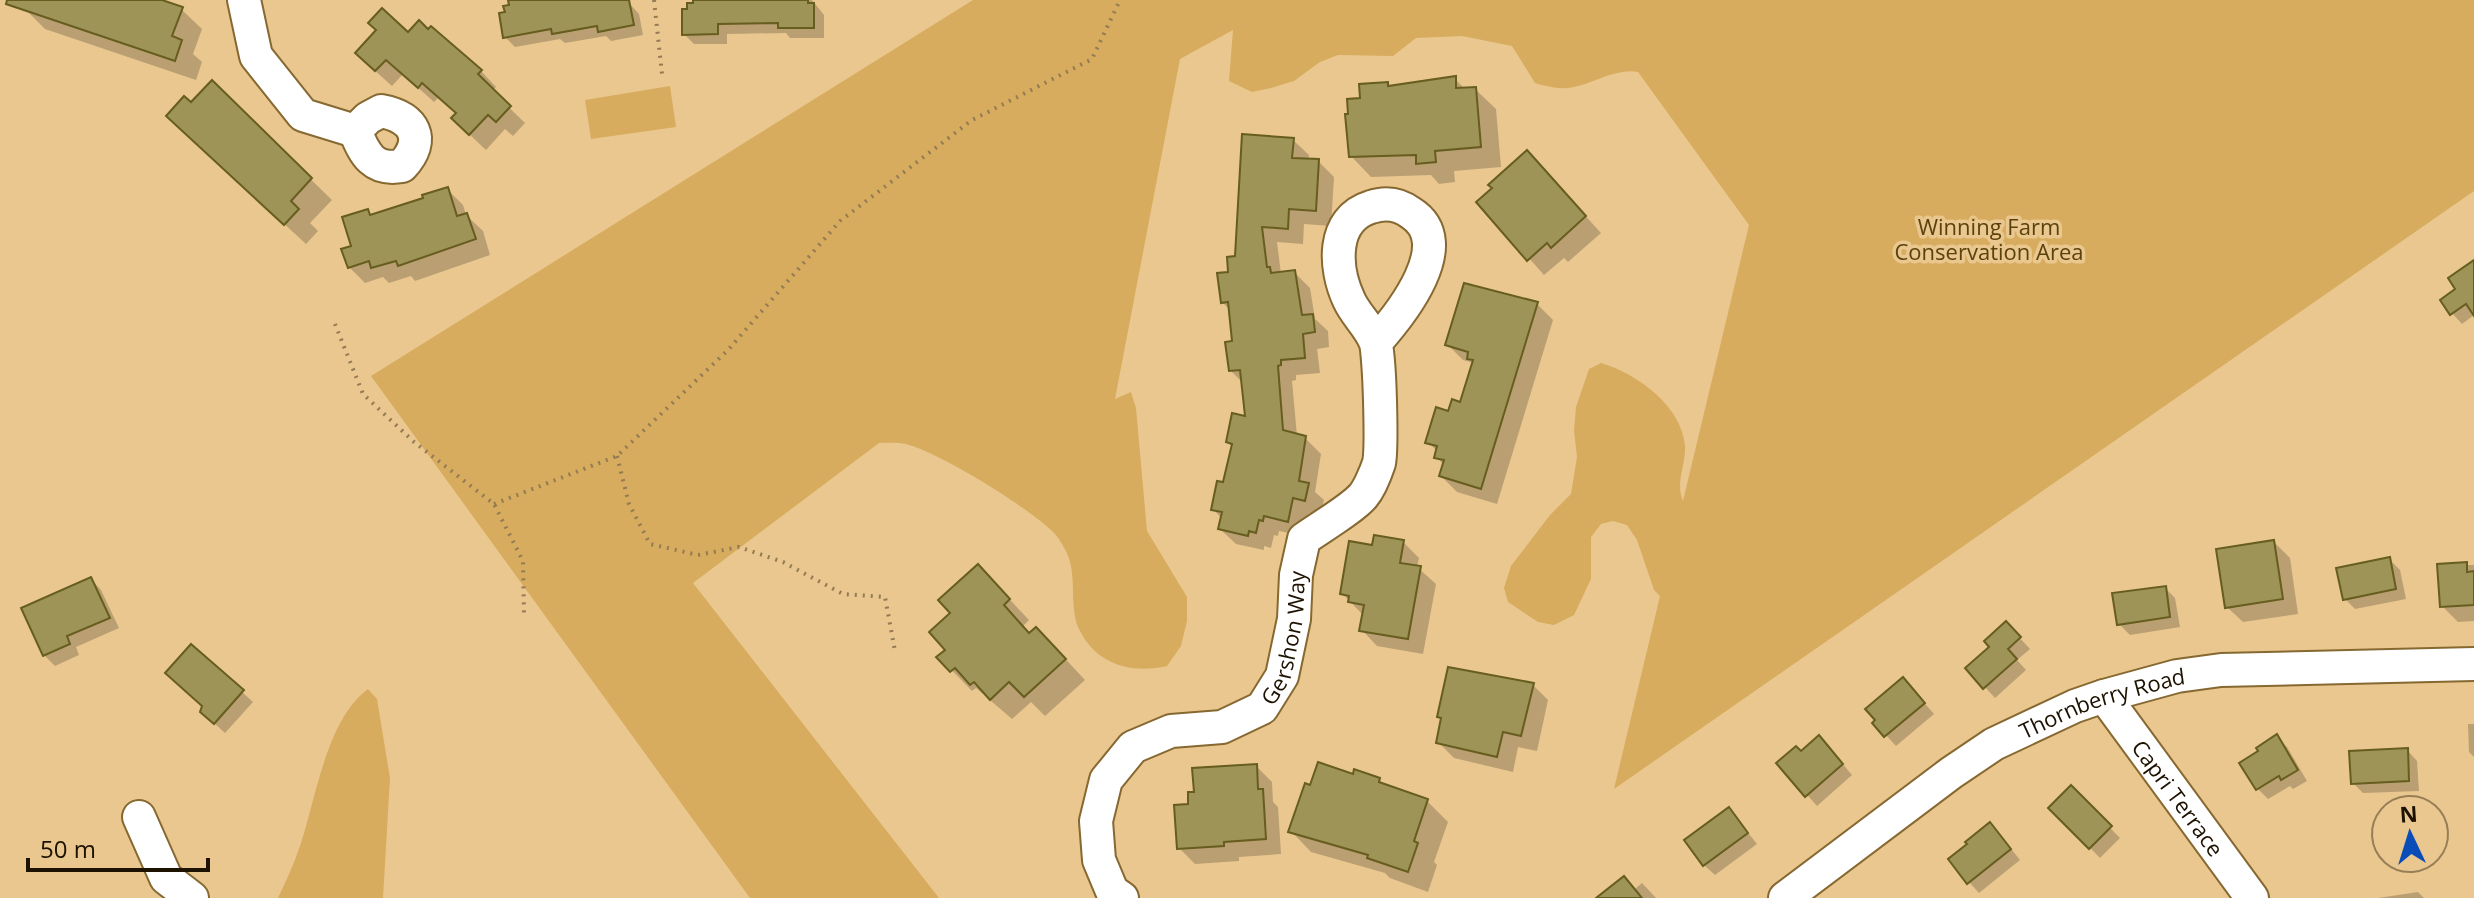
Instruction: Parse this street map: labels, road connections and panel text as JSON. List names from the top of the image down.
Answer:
{
  "streets": {
    "street": ["Gershon Way", "Thornberry Road", "Capri Terrace"]
  },
  "crossings": [
    ["Thornberry Road", "Capri Terrace"]
  ],
  "parks": ["Winning Farm Conservation Area"],
  "scale_bar": "50 m",
  "north": "top"
}
